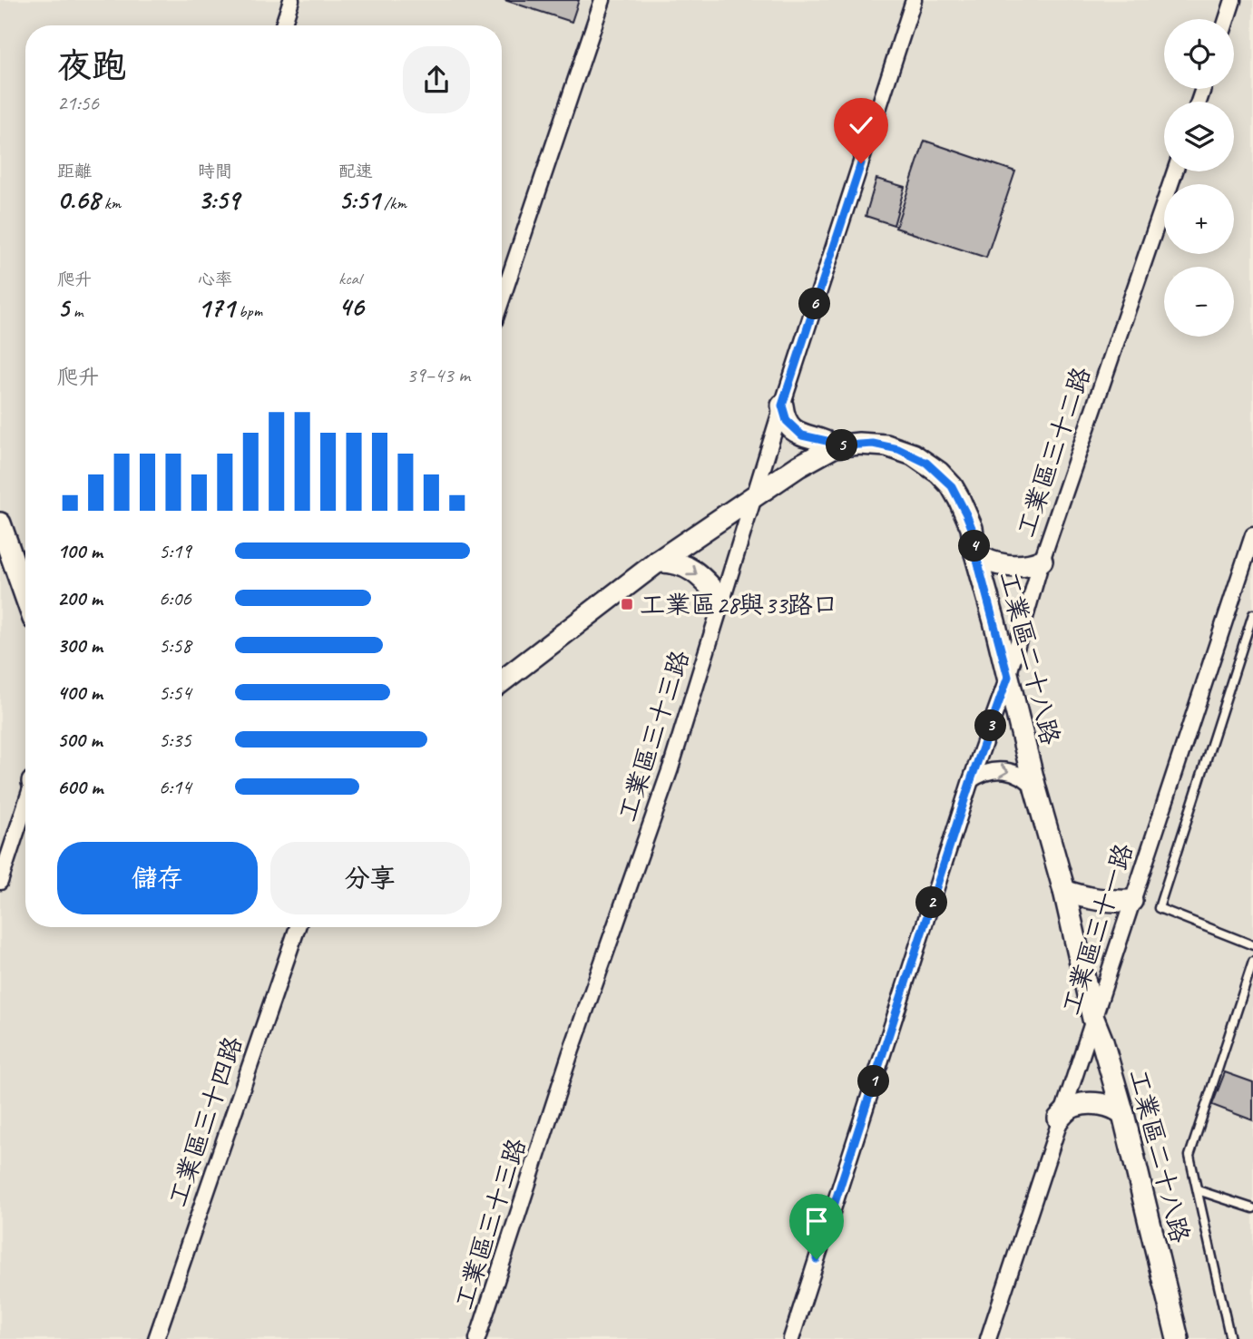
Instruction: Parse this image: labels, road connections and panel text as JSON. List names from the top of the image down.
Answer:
{
  "streets": {
    "street": [
      "工業區三十二路",
      "工業區二十八路",
      "工業區三十三路",
      "工業區三十一路",
      "工業區三十四路"
    ]
  },
  "crossings": [
    ["工業區三十二路", "工業區二十八路"],
    ["工業區二十八路", "工業區三十三路"],
    ["工業區二十八路", "工業區三十一路"]
  ],
  "places": {
    "transit": ["工業區28與33路口"]
  },
  "page": {
    "map_buttons": ["+", "−"],
    "heading": ["夜跑", "21:56"],
    "stats": [
      ["距離", "0.68 km"],
      ["時間", "3:59"],
      ["配速", "5:51 /km"],
      ["爬升", "5 m"],
      ["心率", "171 bpm"],
      ["kcal", "46"]
    ],
    "pins": [
      "6",
      "5",
      "4",
      "3",
      "2",
      "1"
    ],
    "chart": ["爬升", "39–43 m"],
    "list": [
      {
        "name": "100 m",
        "note": "5:19"
      },
      {
        "name": "200 m",
        "note": "6:06"
      },
      {
        "name": "300 m",
        "note": "5:58"
      },
      {
        "name": "400 m",
        "note": "5:54"
      },
      {
        "name": "500 m",
        "note": "5:35"
      },
      {
        "name": "600 m",
        "note": "6:14"
      }
    ],
    "buttons": ["儲存", "分享"]
  }
}
